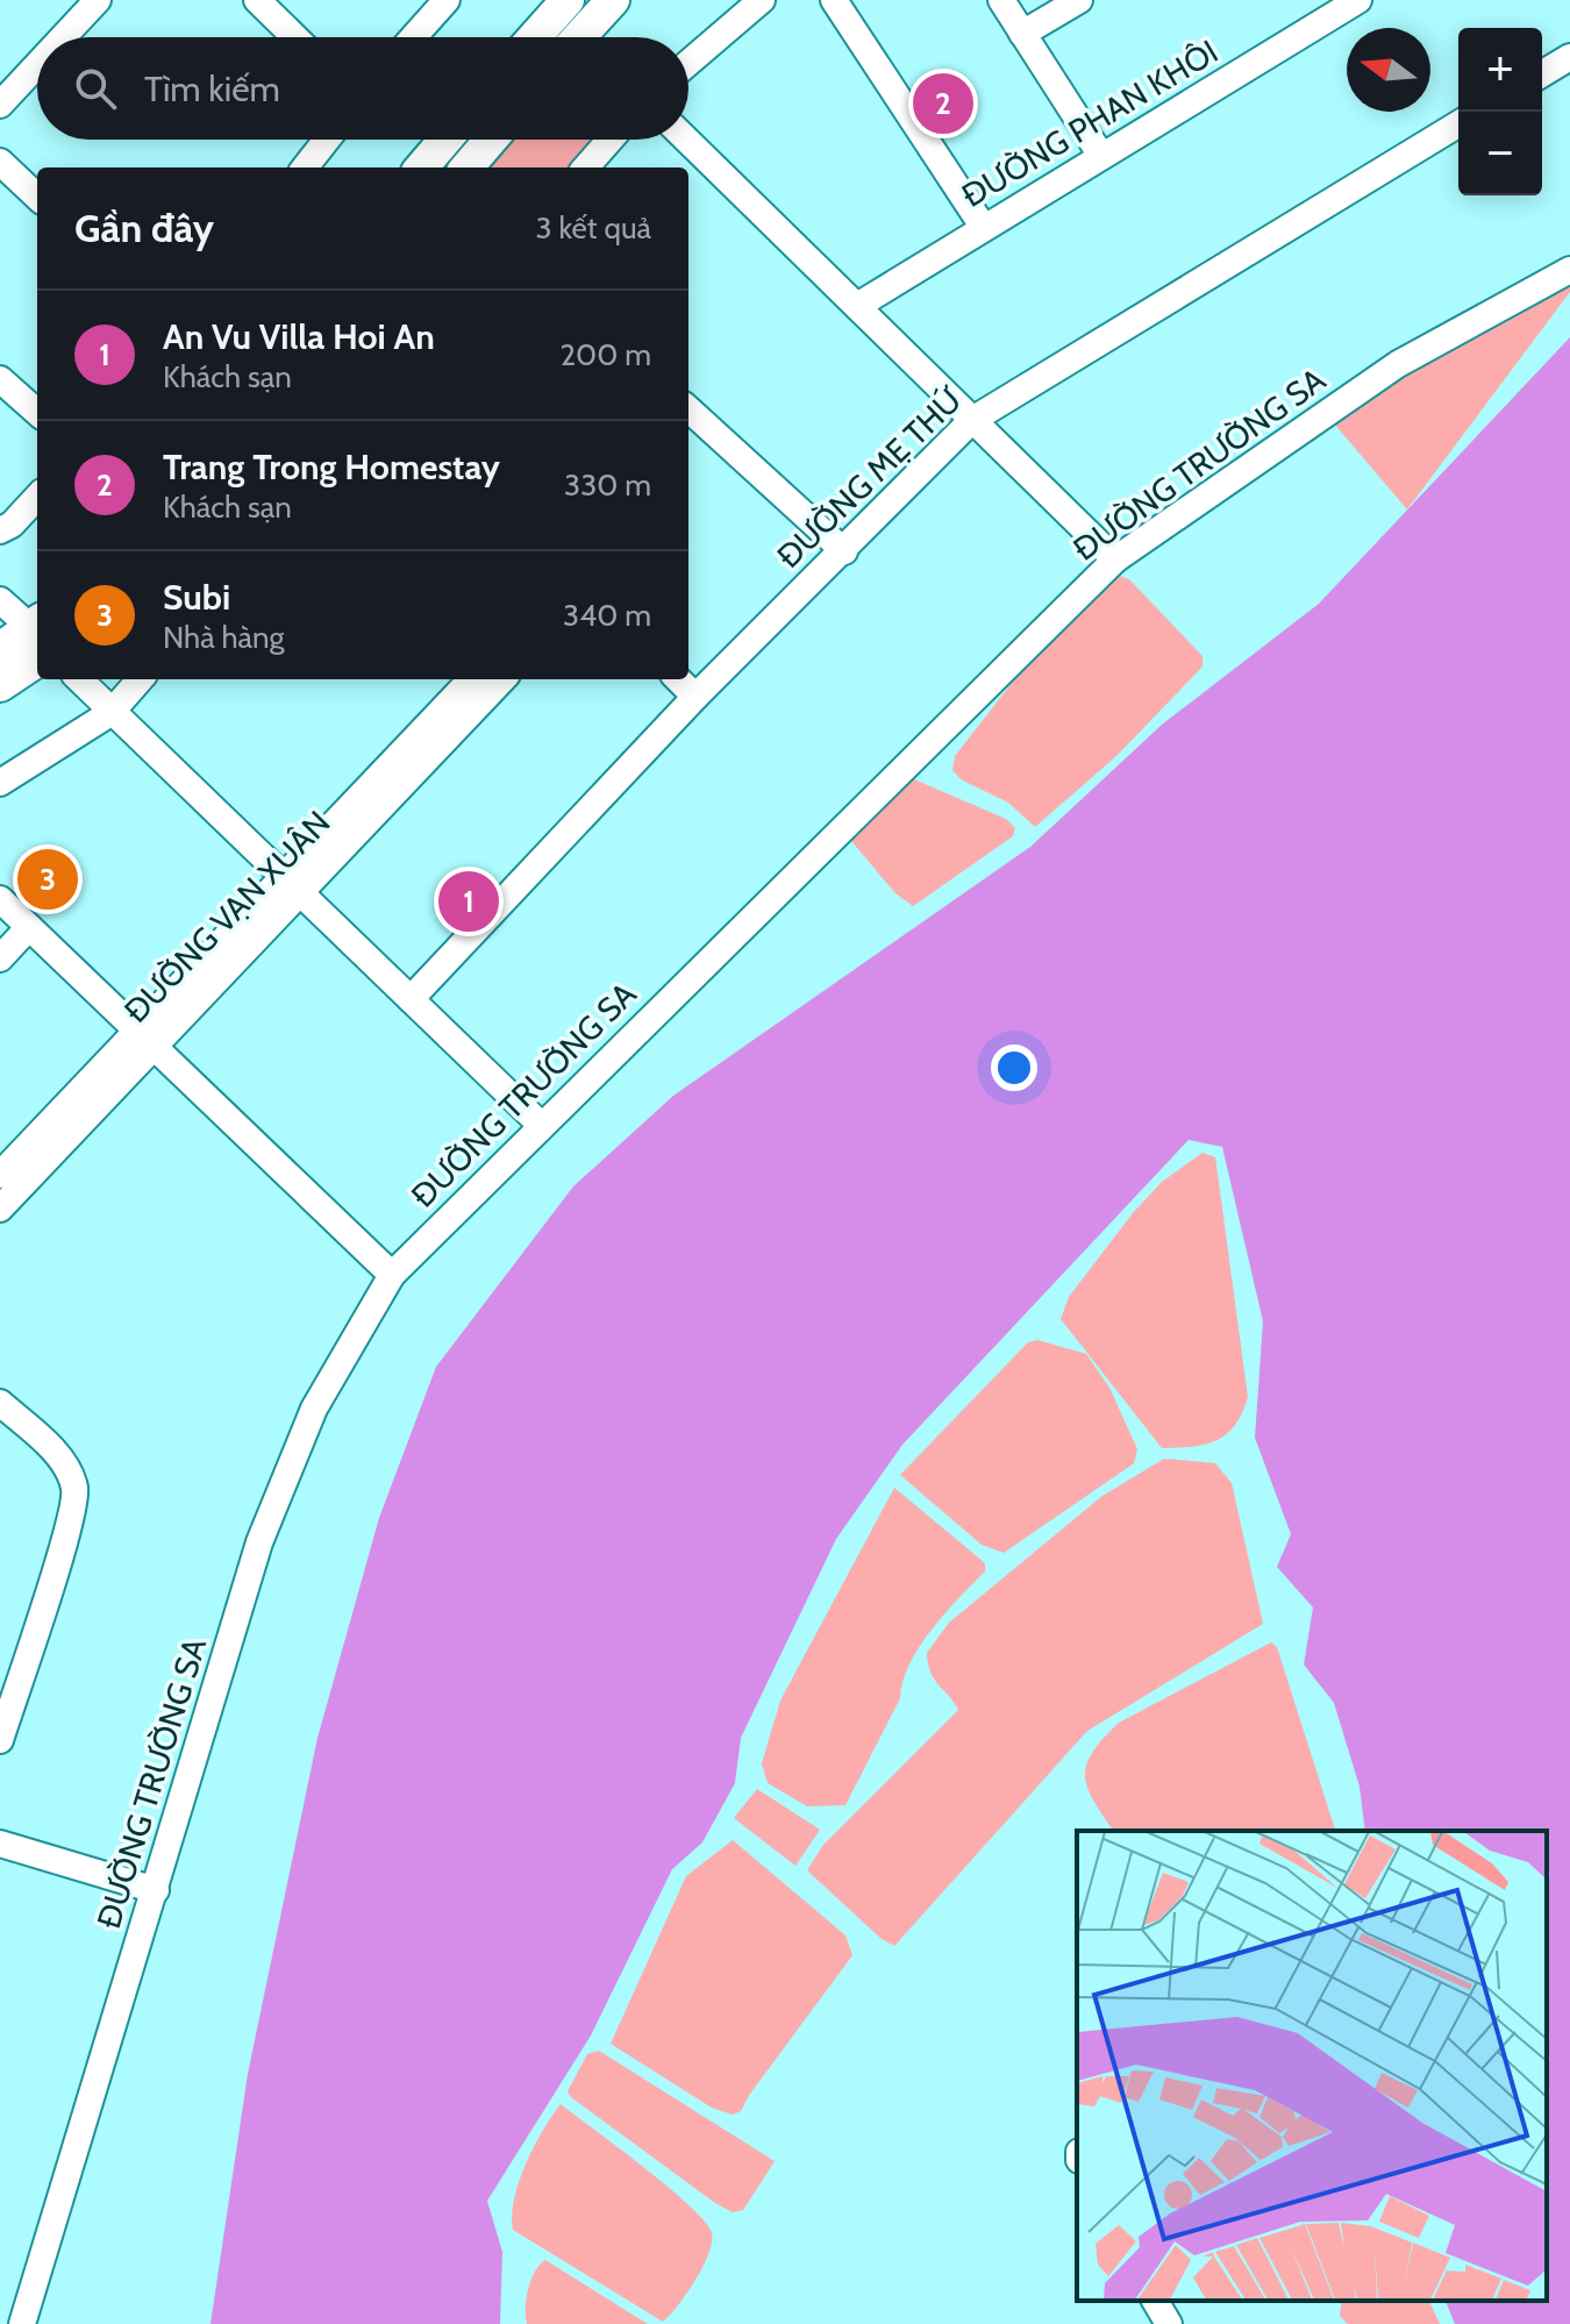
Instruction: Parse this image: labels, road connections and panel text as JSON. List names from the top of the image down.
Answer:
{
  "streets": {
    "street": [
      "ĐƯỜNG PHAN KHÔI",
      "ĐƯỜNG TRƯỜNG SA",
      "ĐƯỜNG MẸ THỨ",
      "ĐƯỜNG VẠN XUÂN"
    ]
  },
  "north": "left",
  "page": {
    "map_buttons": ["+", "−"],
    "search": "Tìm kiếm",
    "pins": ["2", "3", "1"],
    "heading": ["Gần đây", "3 kết quả"],
    "list": [
      {
        "mark": "1",
        "name": "An Vu Villa Hoi An",
        "note": "Khách sạn",
        "value": "200 m"
      },
      {
        "mark": "2",
        "name": "Trang Trong Homestay",
        "note": "Khách sạn",
        "value": "330 m"
      },
      {
        "mark": "3",
        "name": "Subi",
        "note": "Nhà hàng",
        "value": "340 m"
      }
    ]
  }
}
